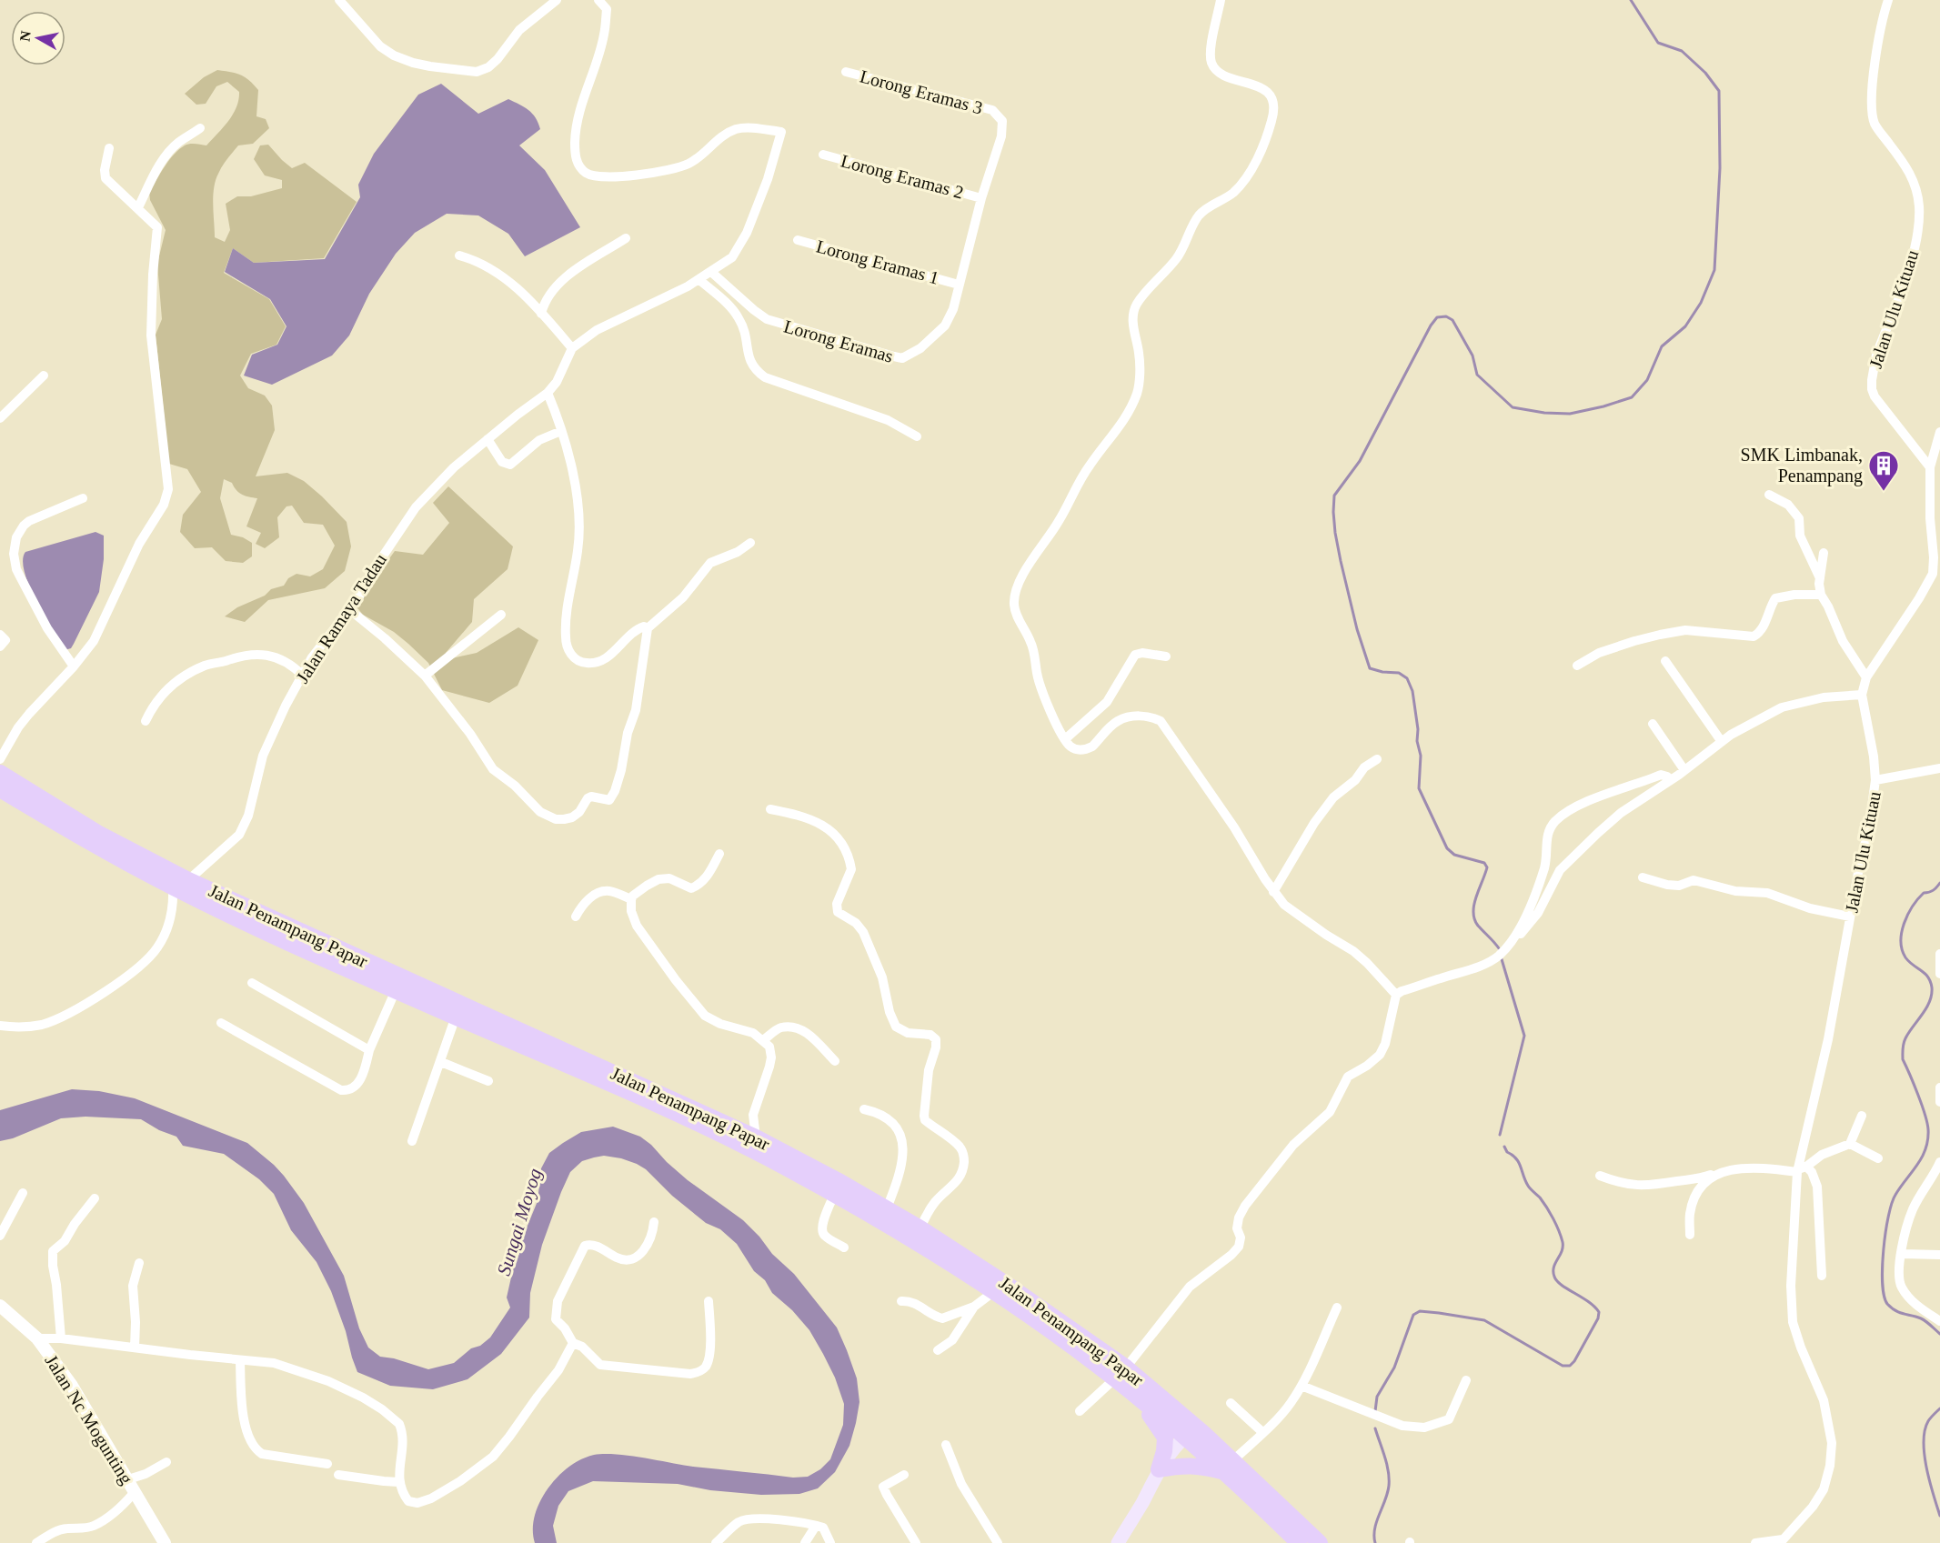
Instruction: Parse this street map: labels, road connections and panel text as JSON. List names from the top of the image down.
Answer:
{
  "streets": {
    "main road": ["Jalan Penampang Papar"],
    "street": [
      "Lorong Eramas 3",
      "Lorong Eramas 2",
      "Lorong Eramas 1",
      "Jalan Ulu Kituau",
      "Lorong Eramas",
      "Jalan Ramaya Tadau",
      "Jalan Nc Mogunting"
    ]
  },
  "crossings": [
    ["Lorong Eramas 3", "Lorong Eramas"],
    ["Lorong Eramas 2", "Lorong Eramas"],
    ["Lorong Eramas 1", "Lorong Eramas"],
    ["Jalan Ramaya Tadau", "Jalan Penampang Papar"]
  ],
  "water": ["Sungai Moyog"],
  "places": {
    "building": ["SMK Limbanak, Penampang"]
  },
  "north": "left"
}
